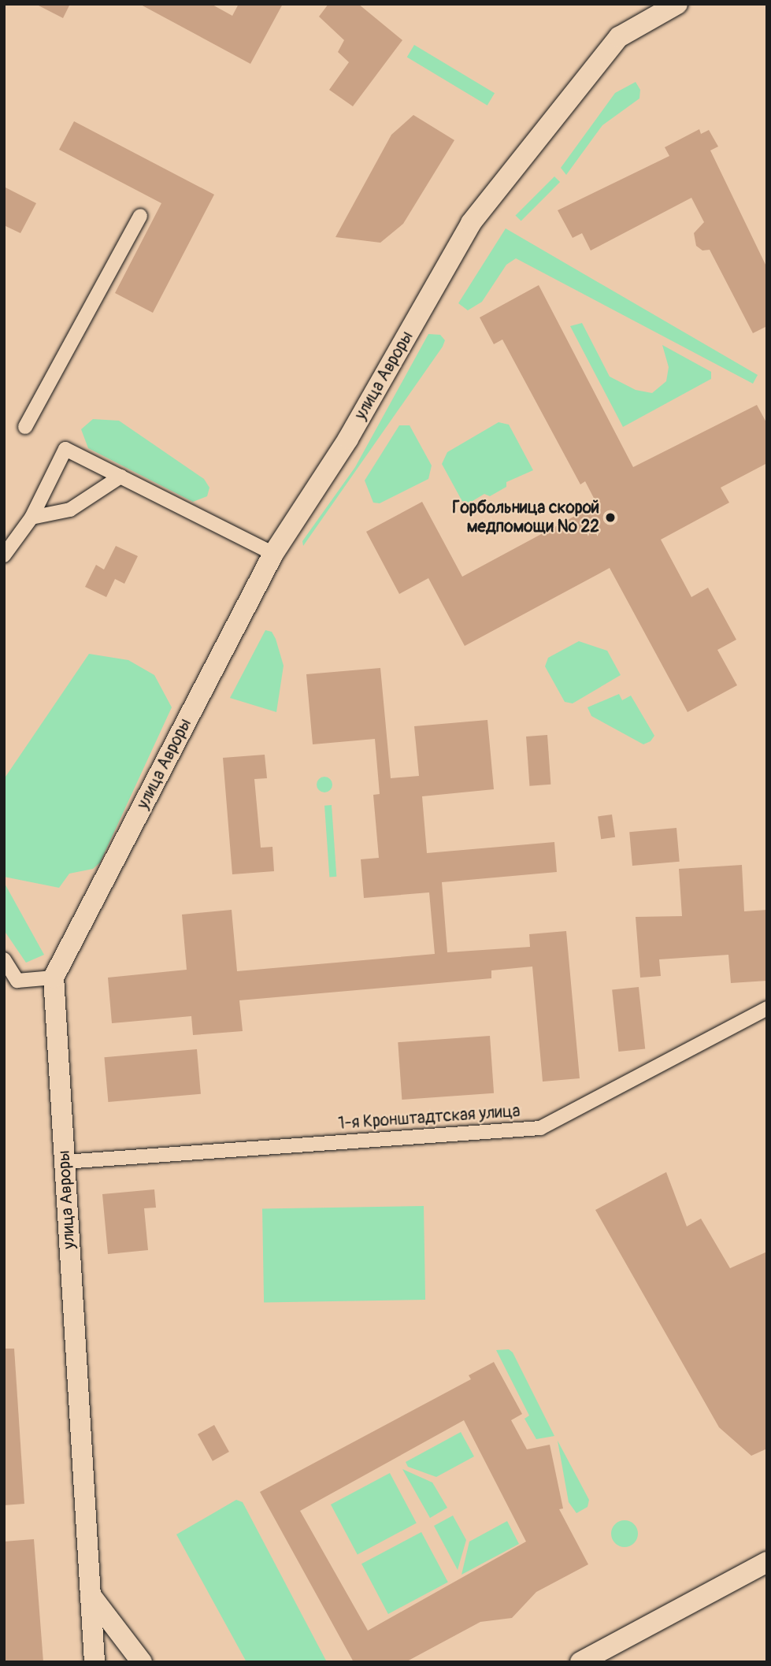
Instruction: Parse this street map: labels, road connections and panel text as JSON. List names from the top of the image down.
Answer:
{
  "streets": {
    "street": ["улица Авроры", "1-я Кронштадтская улица"]
  },
  "crossings": [
    ["улица Авроры", "1-я Кронштадтская улица"]
  ],
  "places": ["Горбольница скорой медпомощи № 22"]
}
